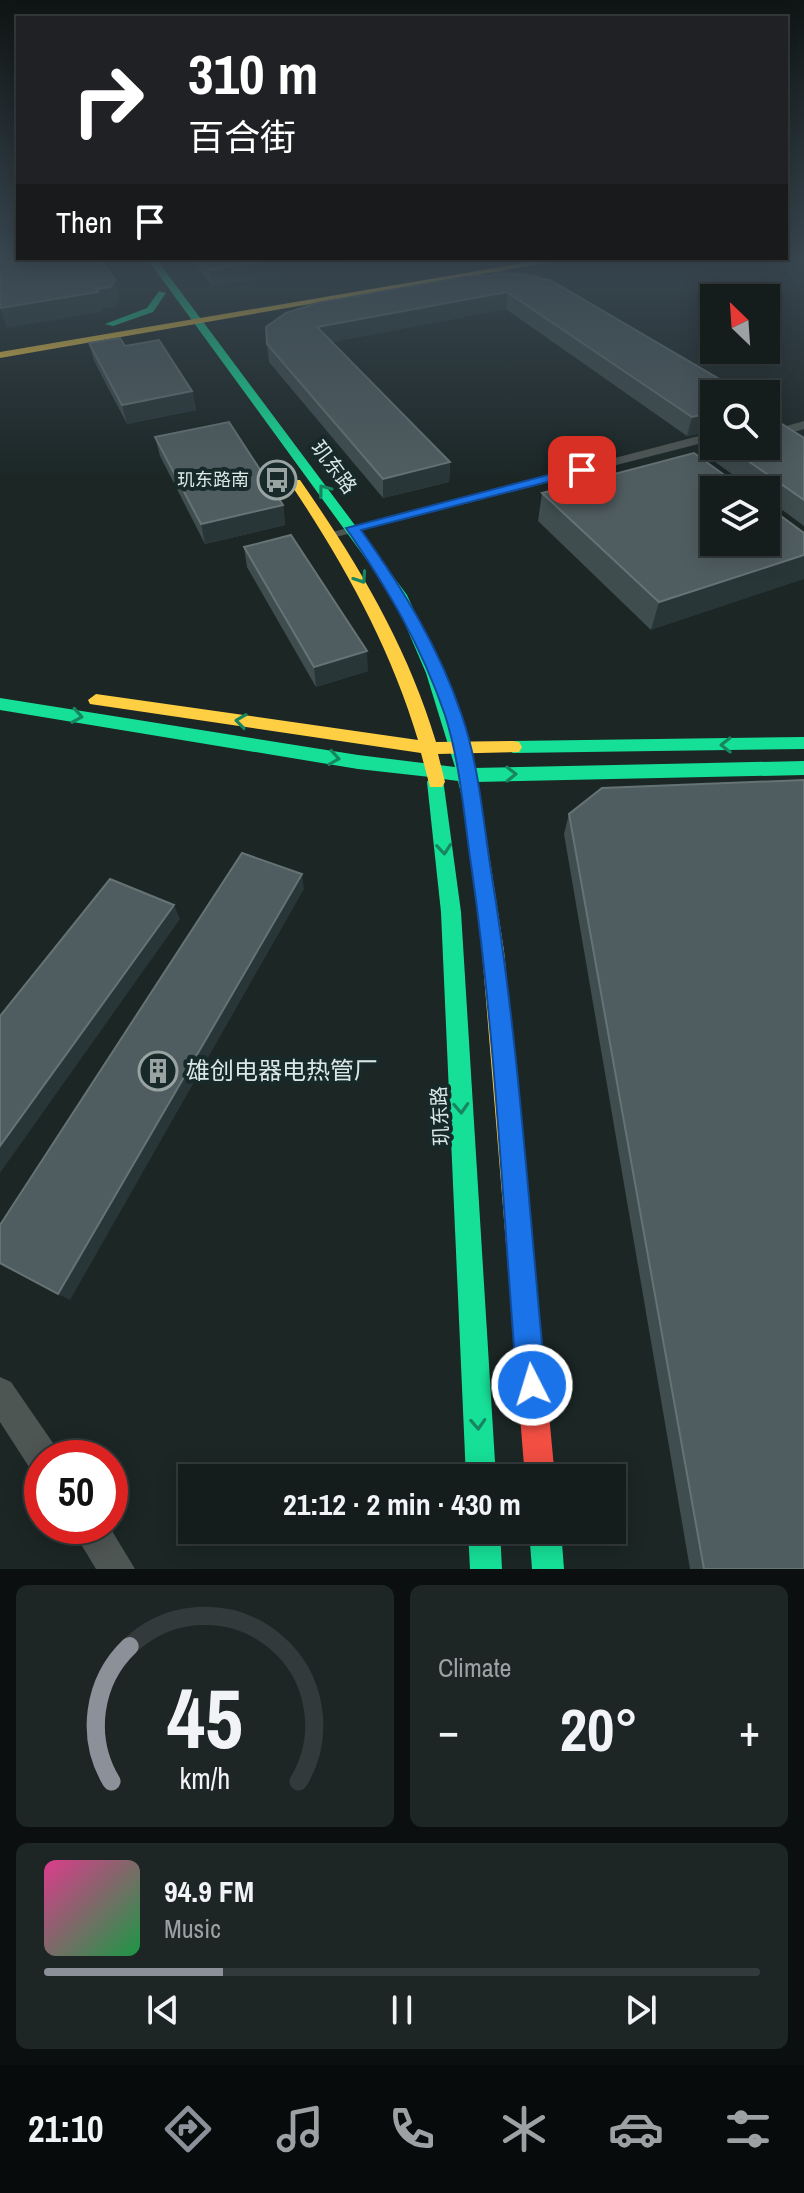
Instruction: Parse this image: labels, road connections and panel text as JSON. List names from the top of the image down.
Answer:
{
  "streets": {
    "main road": ["玑东路"]
  },
  "places": {
    "bus stop": ["玑东路南"],
    "building": ["雄创电器电热管厂"]
  },
  "north": "top left",
  "page": {
    "turn": ["310 m", "百合街"],
    "then": "Then",
    "limit": "50",
    "trip": "21:12 · 2 min · 430 m",
    "tile": "Climate",
    "heat": ["−", "20°", "+"],
    "song": ["94.9 FM", "Music"],
    "tabs": "21:10",
    "gauge": ["45", "km/h"]
  }
}
